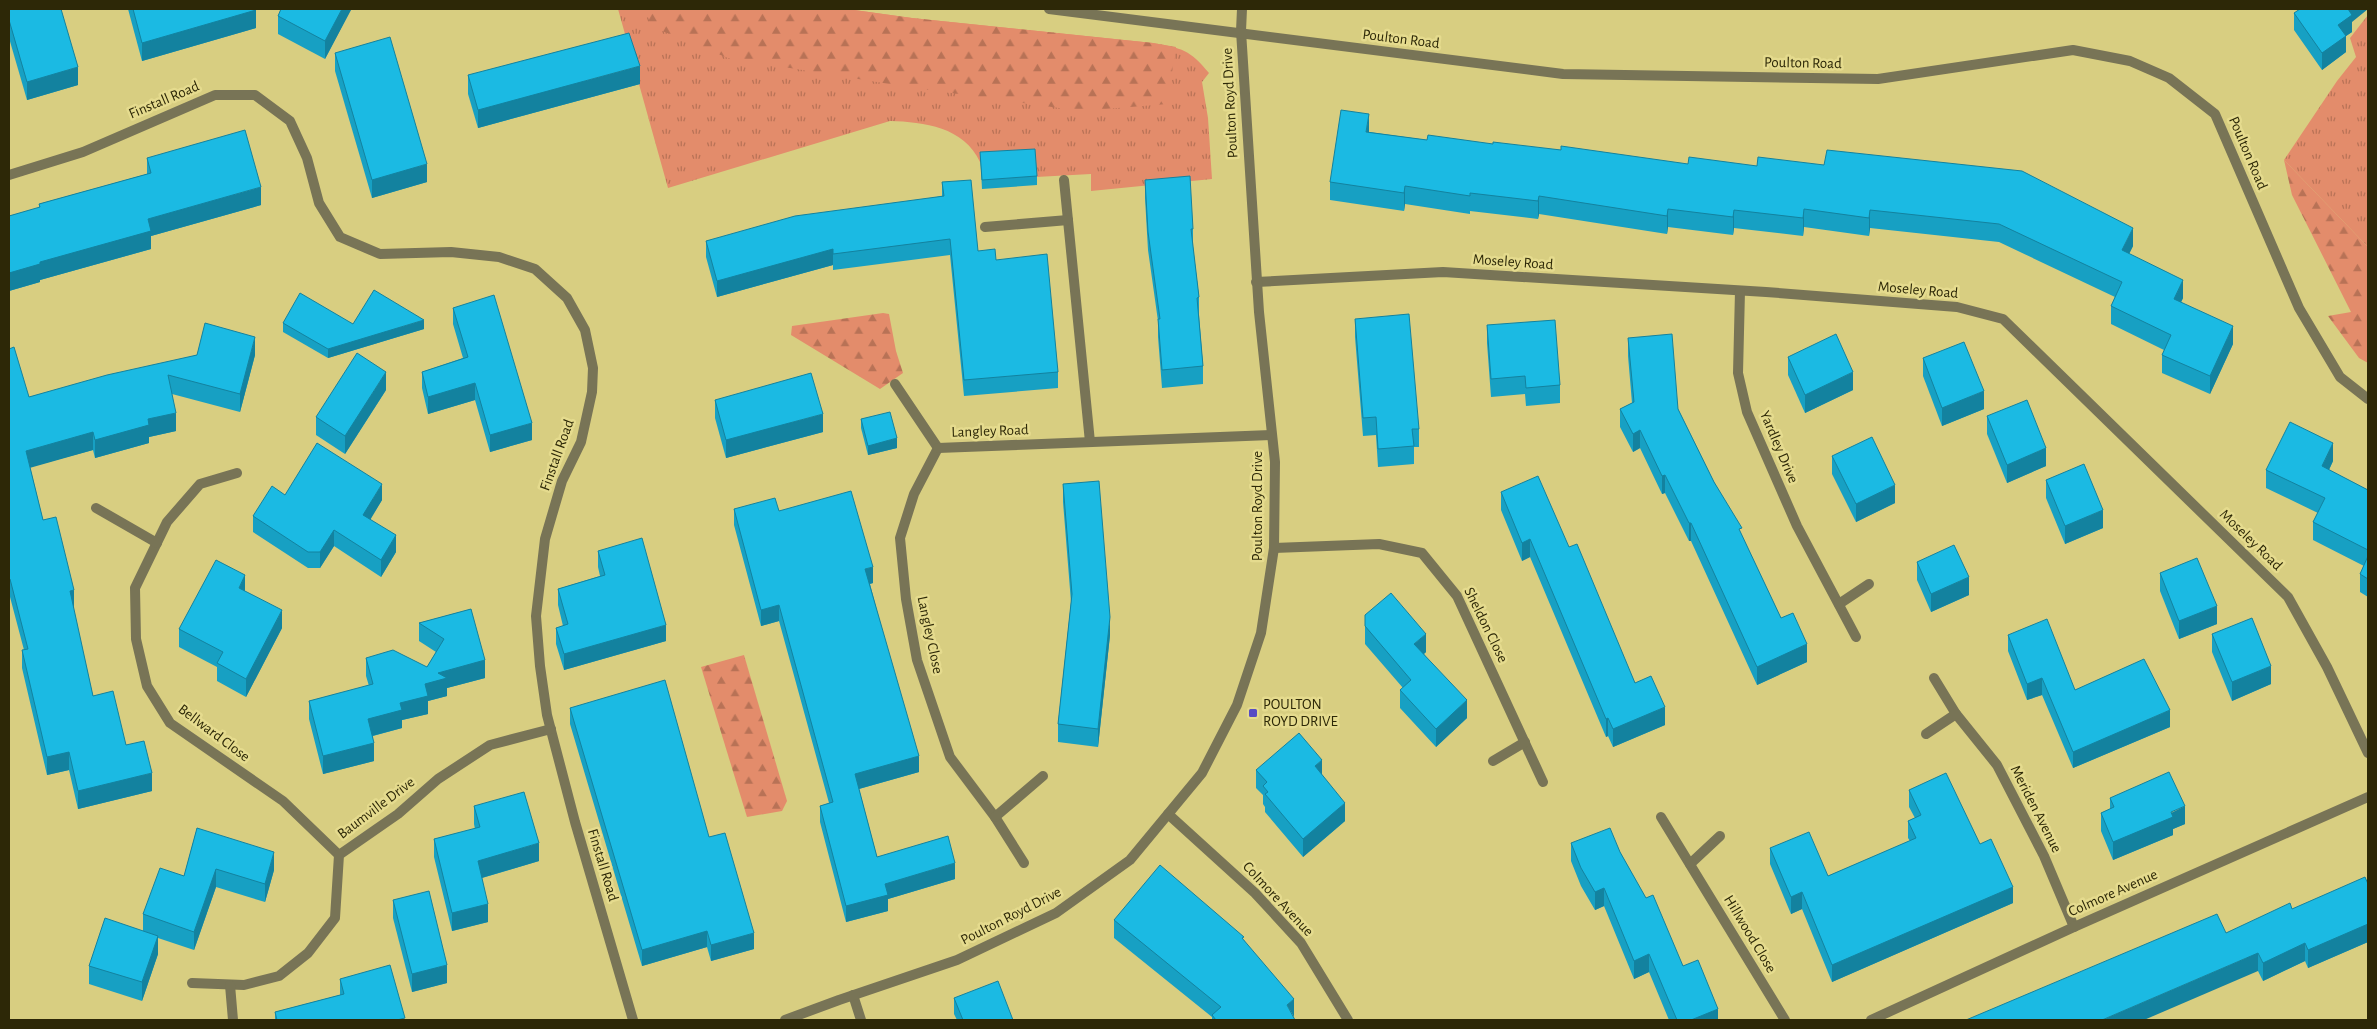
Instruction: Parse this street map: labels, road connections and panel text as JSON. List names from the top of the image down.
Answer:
{
  "streets": {
    "street": [
      "Poulton Road",
      "Finstall Road",
      "Poulton Royd Drive",
      "Moseley Road",
      "Langley Road",
      "Yardley Drive",
      "Sheldon Close",
      "Langley Close",
      "Bellward Close",
      "Baumville Drive",
      "Meriden Avenue",
      "Colmore Avenue",
      "Hillwood Close"
    ]
  },
  "crossings": [
    ["Poulton Road", "Poulton Royd Drive"],
    ["Finstall Road", "Baumville Drive"],
    ["Poulton Royd Drive", "Moseley Road"],
    ["Poulton Royd Drive", "Langley Road"],
    ["Poulton Royd Drive", "Sheldon Close"],
    ["Poulton Royd Drive", "Colmore Avenue"],
    ["Moseley Road", "Yardley Drive"],
    ["Langley Road", "Langley Close"],
    ["Bellward Close", "Baumville Drive"],
    ["Meriden Avenue", "Colmore Avenue"]
  ],
  "places": {
    "transit": ["POULTON ROYD DRIVE"]
  }
}
